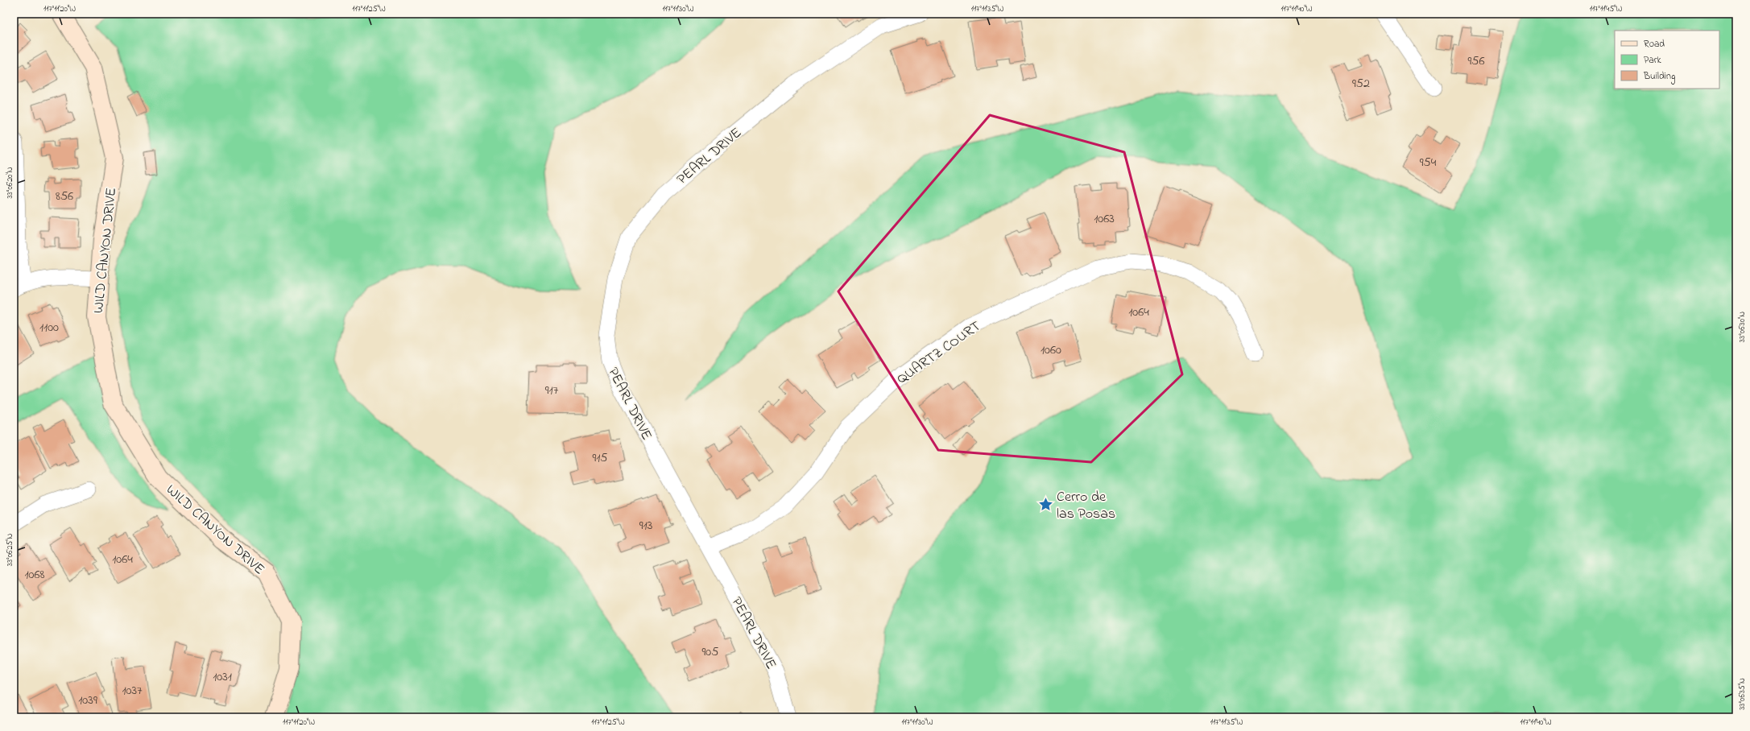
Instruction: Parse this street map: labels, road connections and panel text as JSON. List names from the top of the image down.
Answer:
{
  "streets": {
    "street": ["PEARL DRIVE", "WILD CANYON DRIVE", "QUARTZ COURT"]
  },
  "crossings": [
    ["PEARL DRIVE", "QUARTZ COURT"]
  ],
  "places": {
    "place": ["Cerro de las Posas"]
  },
  "house_numbers": [
    "956",
    "952",
    "954",
    "856",
    "1063",
    "1064",
    "1100",
    "1060",
    "917",
    "915",
    "913",
    "1064",
    "1068",
    "905",
    "1031",
    "1037",
    "1039"
  ],
  "legend": ["Road", "Park", "Building"],
  "coordinates": [
    "117°11'20\"W",
    "117°11'25\"W",
    "117°11'30\"W",
    "117°11'35\"W",
    "117°11'40\"W",
    "117°11'45\"W",
    "33°06'20\"N",
    "33°06'30\"N",
    "33°06'25\"N",
    "33°06'35\"N"
  ]
}
